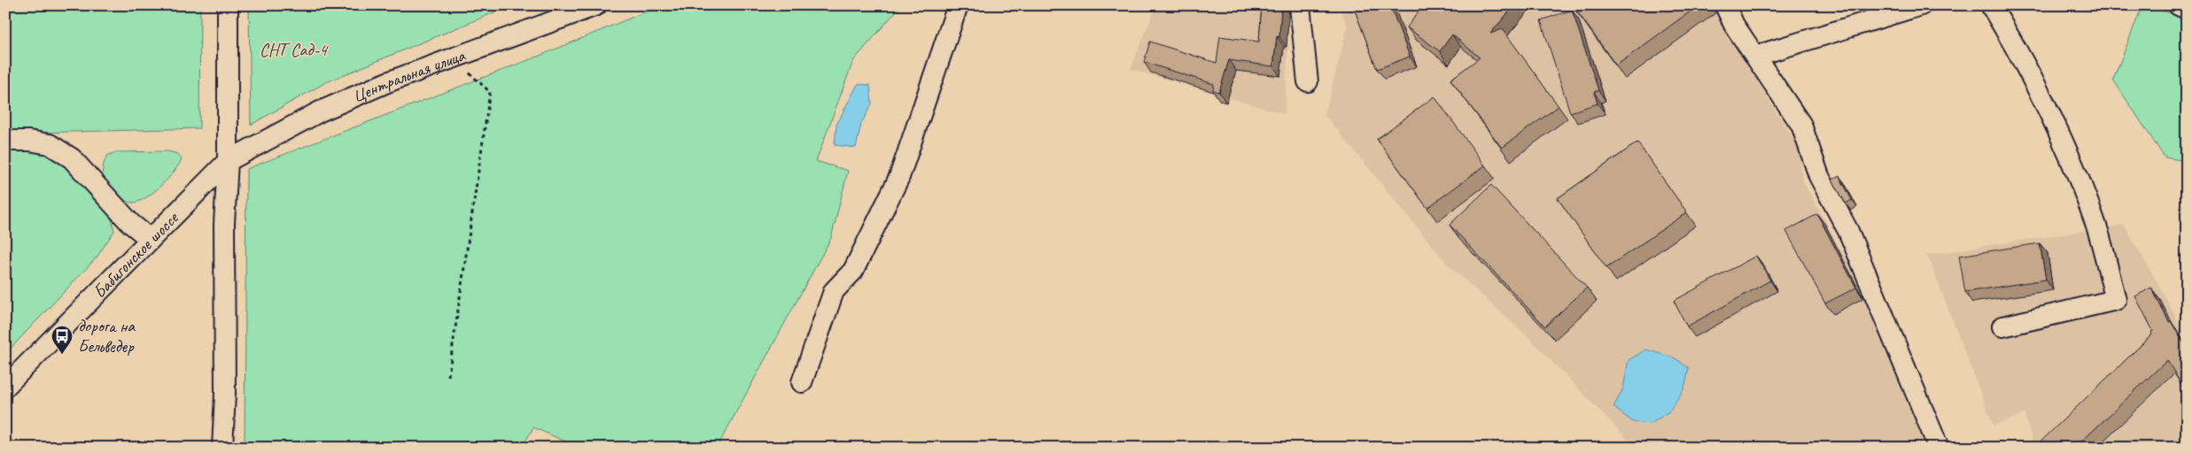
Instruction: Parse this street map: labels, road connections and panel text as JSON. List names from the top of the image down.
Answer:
{
  "streets": {
    "street": ["Центральная улица", "Бабигонское шоссе"]
  },
  "crossings": [
    ["Центральная улица", "Бабигонское шоссе"]
  ],
  "parks": ["СНТ Сад-4"],
  "places": {
    "bus stop": ["дорога на Бельведер"]
  }
}
